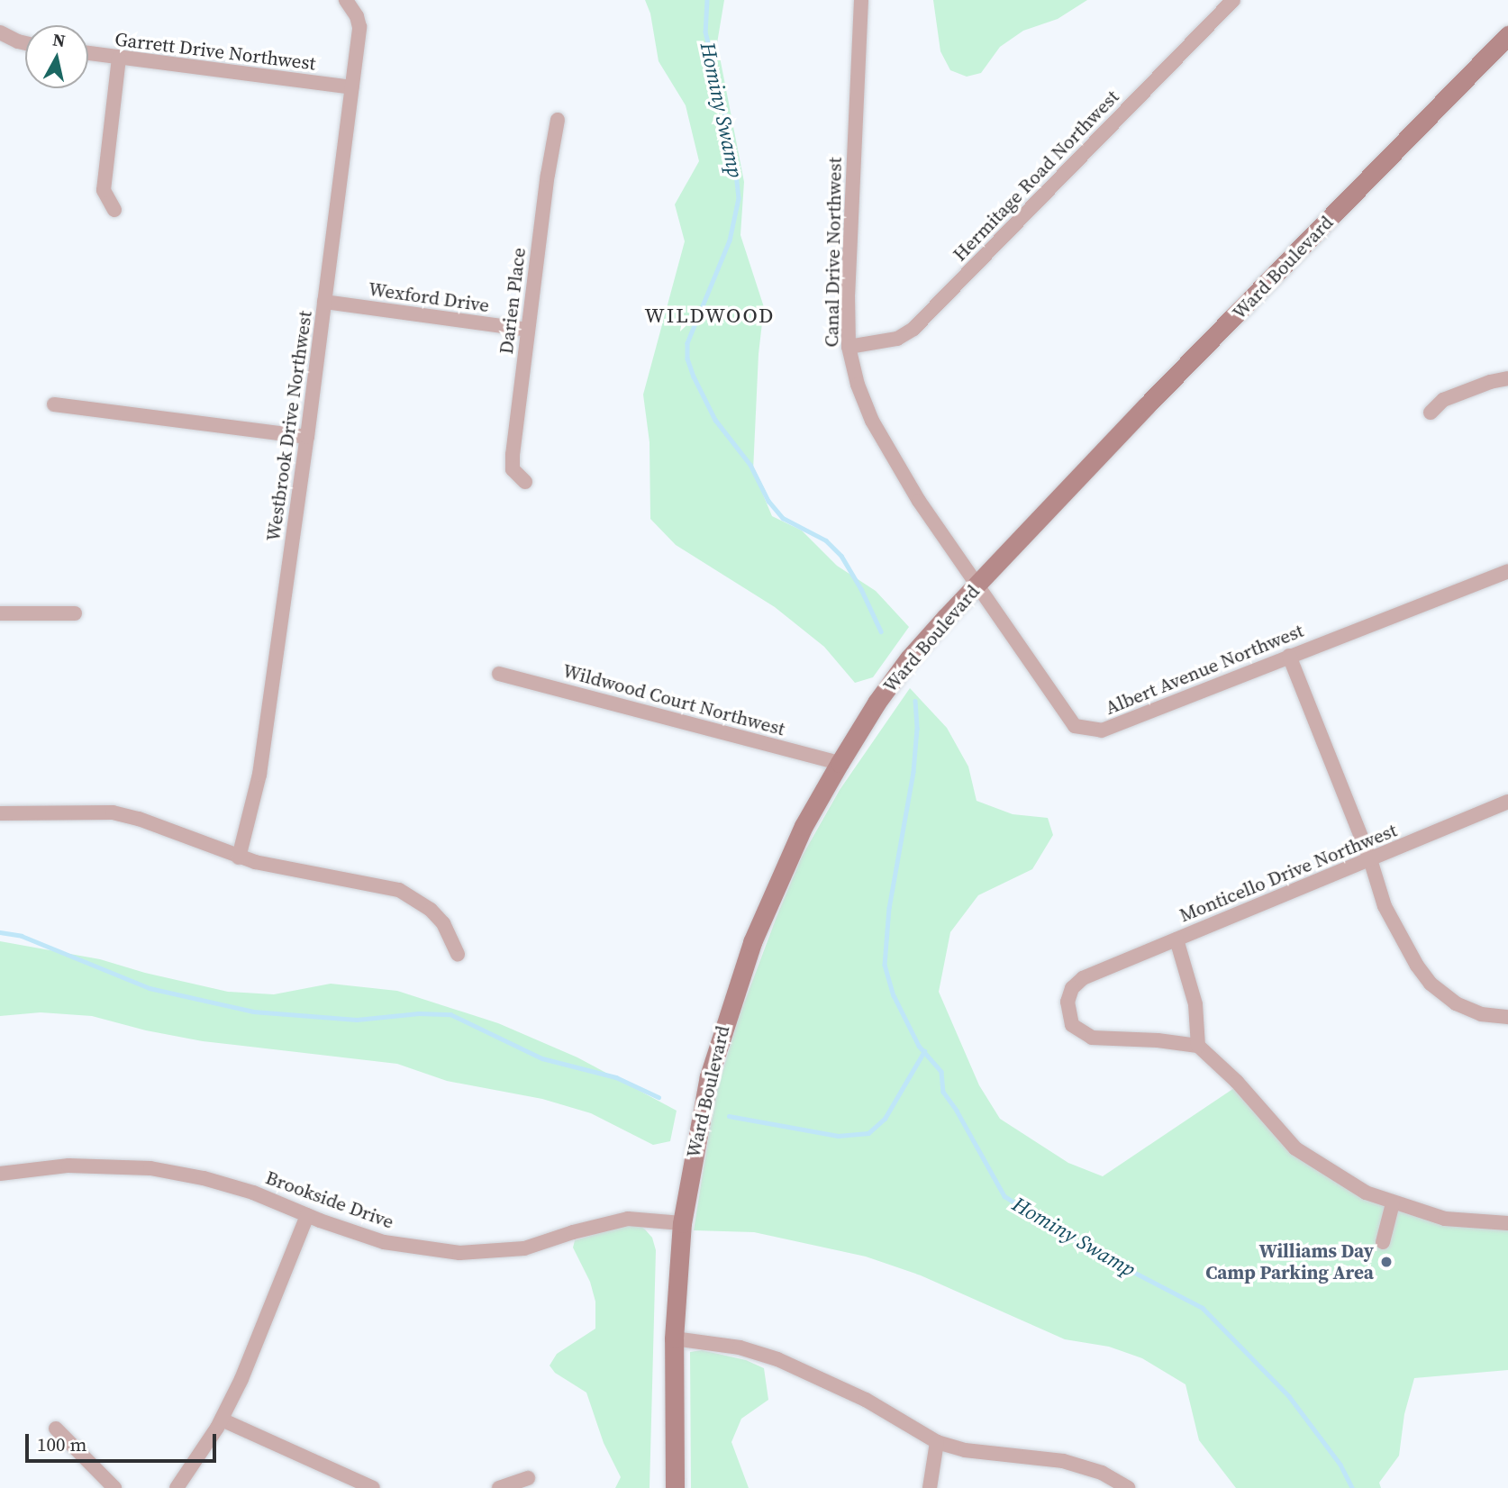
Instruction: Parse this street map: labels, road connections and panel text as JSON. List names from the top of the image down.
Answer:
{
  "streets": {
    "main road": ["Ward Boulevard"],
    "street": [
      "Garrett Drive Northwest",
      "Hermitage Road Northwest",
      "Canal Drive Northwest",
      "Wexford Drive",
      "Darien Place",
      "Westbrook Drive Northwest",
      "Albert Avenue Northwest",
      "Wildwood Court Northwest",
      "Monticello Drive Northwest",
      "Brookside Drive"
    ]
  },
  "crossings": [
    ["Garrett Drive Northwest", "Westbrook Drive Northwest"],
    ["Hermitage Road Northwest", "Canal Drive Northwest"],
    ["Canal Drive Northwest", "Ward Boulevard"],
    ["Canal Drive Northwest", "Albert Avenue Northwest"],
    ["Ward Boulevard", "Albert Avenue Northwest"],
    ["Ward Boulevard", "Wildwood Court Northwest"],
    ["Ward Boulevard", "Brookside Drive"],
    ["Wexford Drive", "Darien Place"],
    ["Wexford Drive", "Westbrook Drive Northwest"]
  ],
  "districts": ["WILDWOOD"],
  "water": ["Hominy Swamp"],
  "places": ["Williams Day Camp Parking Area"],
  "scale_bar": "100 m",
  "north": "top"
}
